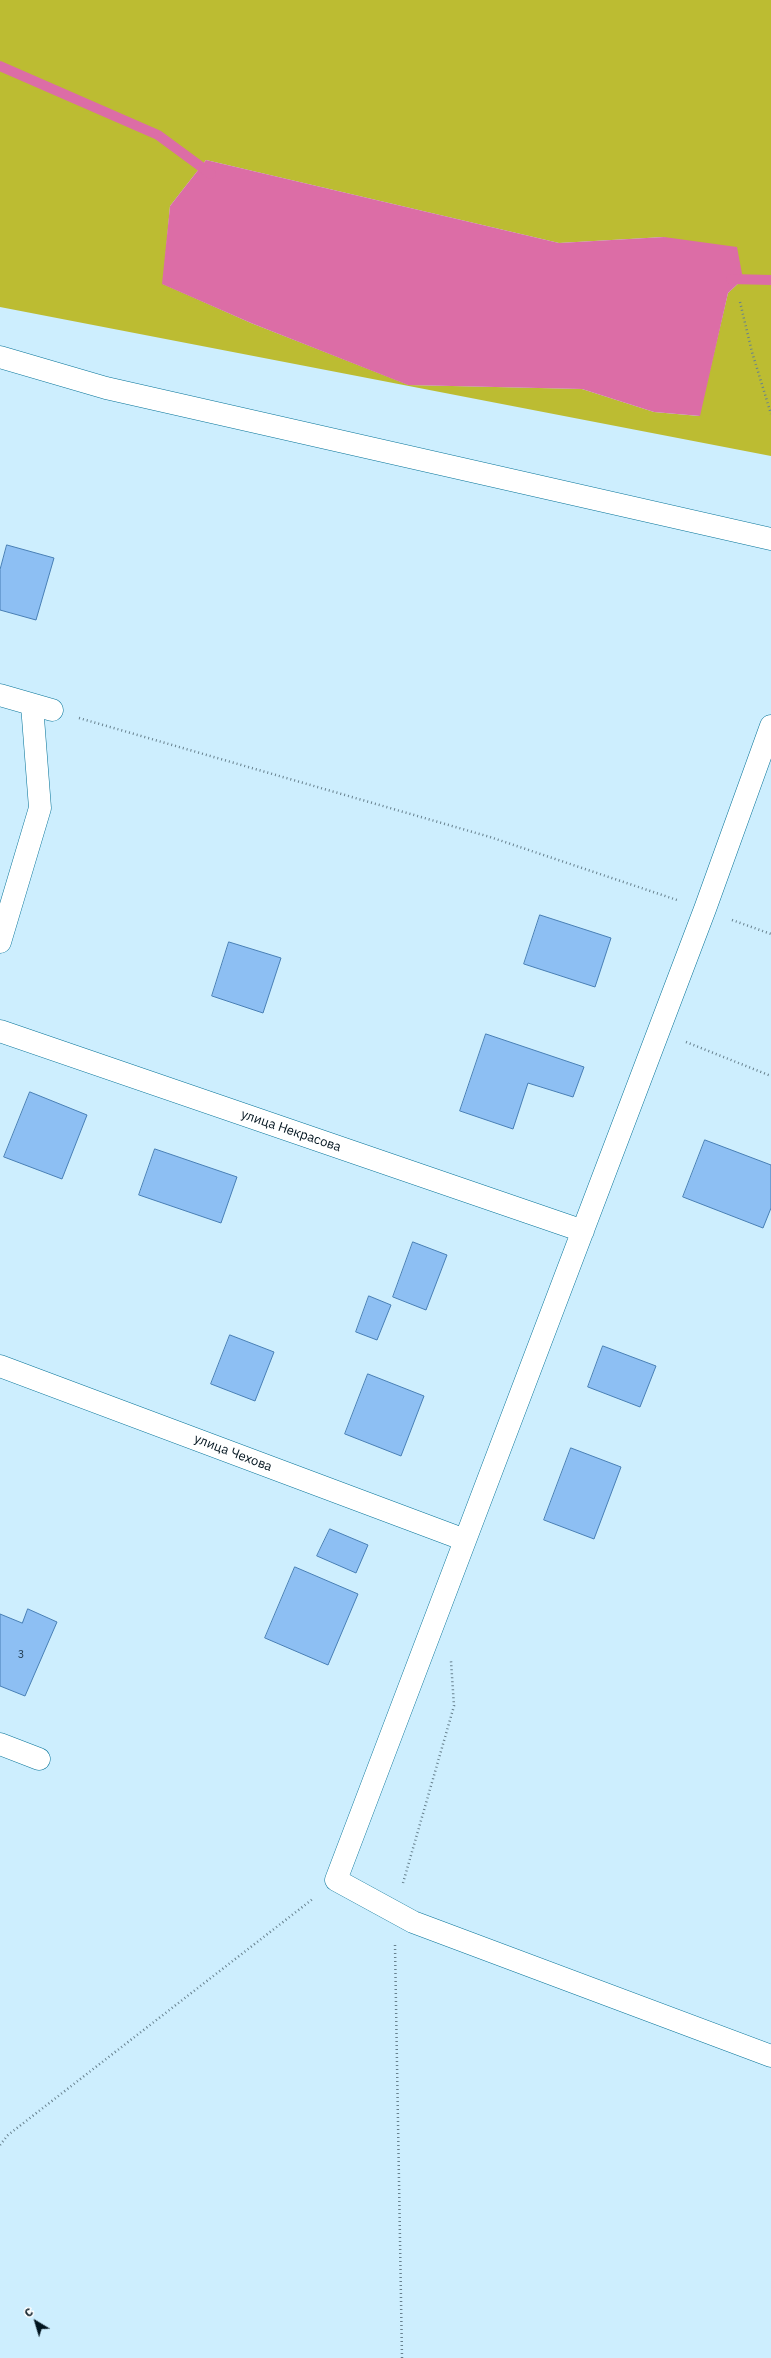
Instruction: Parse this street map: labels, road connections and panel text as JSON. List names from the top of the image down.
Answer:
{
  "streets": {
    "lane": ["улица Некрасова", "улица Чехова"]
  },
  "house_numbers": ["3"],
  "north": "top left"
}
